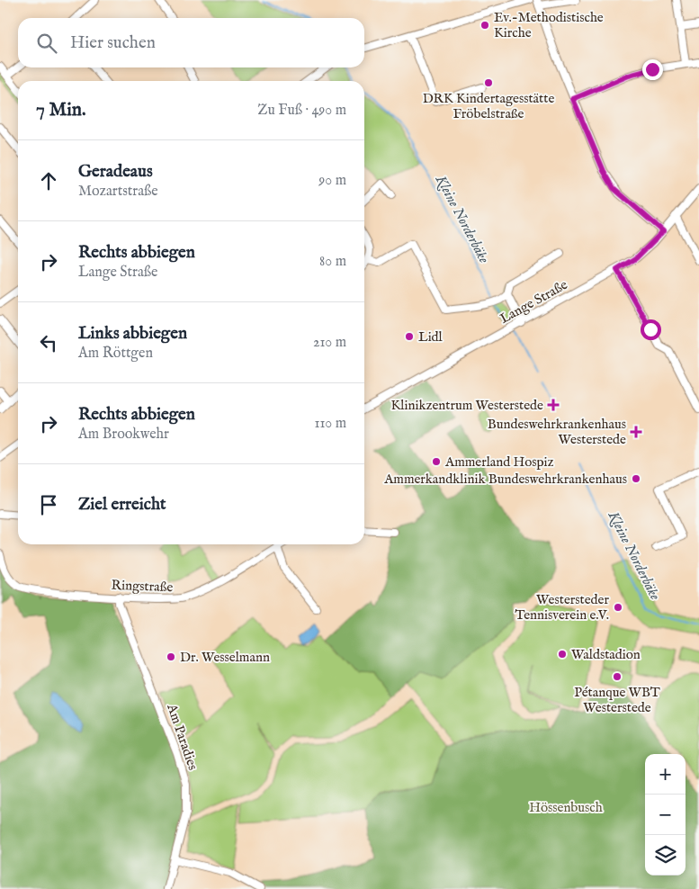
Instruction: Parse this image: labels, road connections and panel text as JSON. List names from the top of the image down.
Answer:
{
  "streets": {
    "street": ["Lange Straße", "Ringstraße", "Am Paradies"]
  },
  "crossings": [
    ["Ringstraße", "Am Paradies"]
  ],
  "water": ["Kleine Norderbäke"],
  "parks": ["Hössenbusch"],
  "places": {
    "other": [
      "Ev.-Methodistische Kirche",
      "DRK Kindertagesstätte Fröbelstraße",
      "Lidl",
      "Ammerland Hospiz",
      "Ammerkandklinik Bundeswehrkrankenhaus",
      "Westersteder Tennisverein e.V.",
      "Waldstadion",
      "Dr. Wesselmann",
      "Pétanque WBT Westerstede"
    ],
    "health": ["Klinikzentrum Westerstede", "Bundeswehrkrankenhaus Westerstede"]
  },
  "page": {
    "search": "Hier suchen",
    "heading": ["7 Min.", "Zu Fuß · 490 m"],
    "list": [
      ["Geradeaus", "Mozartstraße", "90 m"],
      ["Rechts abbiegen", "Lange Straße", "80 m"],
      ["Links abbiegen", "Am Röttgen", "210 m"],
      ["Rechts abbiegen", "Am Brookwehr", "110 m"],
      "Ziel erreicht"
    ],
    "map_buttons": ["+", "−"]
  }
}
